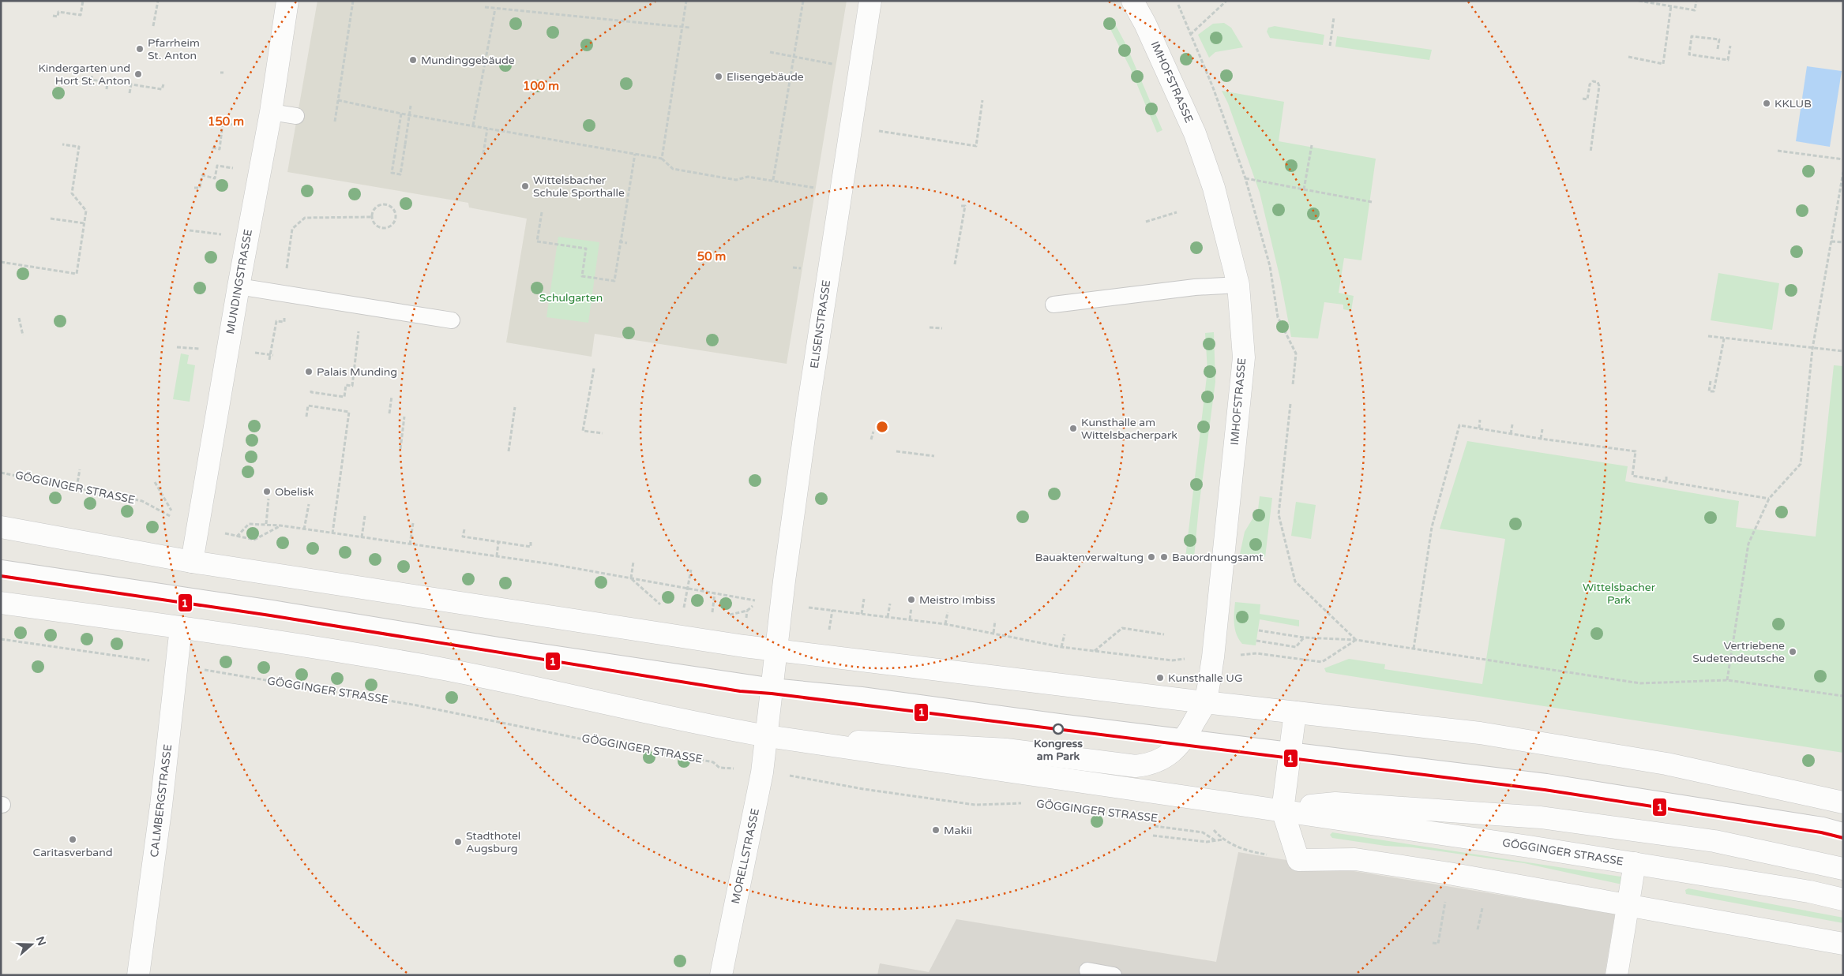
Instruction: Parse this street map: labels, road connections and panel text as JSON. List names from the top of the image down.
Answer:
{
  "streets": {
    "street": [
      "IMHOFSTRASSE",
      "MUNDINGSTRASSE",
      "ELISENSTRASSE",
      "GÖGGINGER STRASSE",
      "CALMBERGSTRASSE",
      "MORELLSTRASSE"
    ]
  },
  "crossings": [
    ["IMHOFSTRASSE", "GÖGGINGER STRASSE"],
    ["GÖGGINGER STRASSE", "CALMBERGSTRASSE"],
    ["GÖGGINGER STRASSE", "MORELLSTRASSE"]
  ],
  "parks": ["Schulgarten", "Wittelsbacher Park"],
  "places": [
    "Pfarrheim St. Anton",
    "Mundinggebäude",
    "Kindergarten und Hort St. Anton",
    "Elisengebäude",
    "KKLUB",
    "Wittelsbacher Schule Sporthalle",
    "Palais Munding",
    "Kunsthalle am Wittelsbacherpark",
    "Obelisk",
    "Bauaktenverwaltung",
    "Bauordnungsamt",
    "Meistro Imbiss",
    "Vertriebene Sudetendeutsche",
    "Kunsthalle UG",
    "Kongress am Park",
    "Makii",
    "Caritasverband",
    "Stadthotel Augsburg"
  ],
  "lines": ["transit line 1"],
  "north": "right",
  "rings": ["100 m", "150 m", "50 m"]
}
